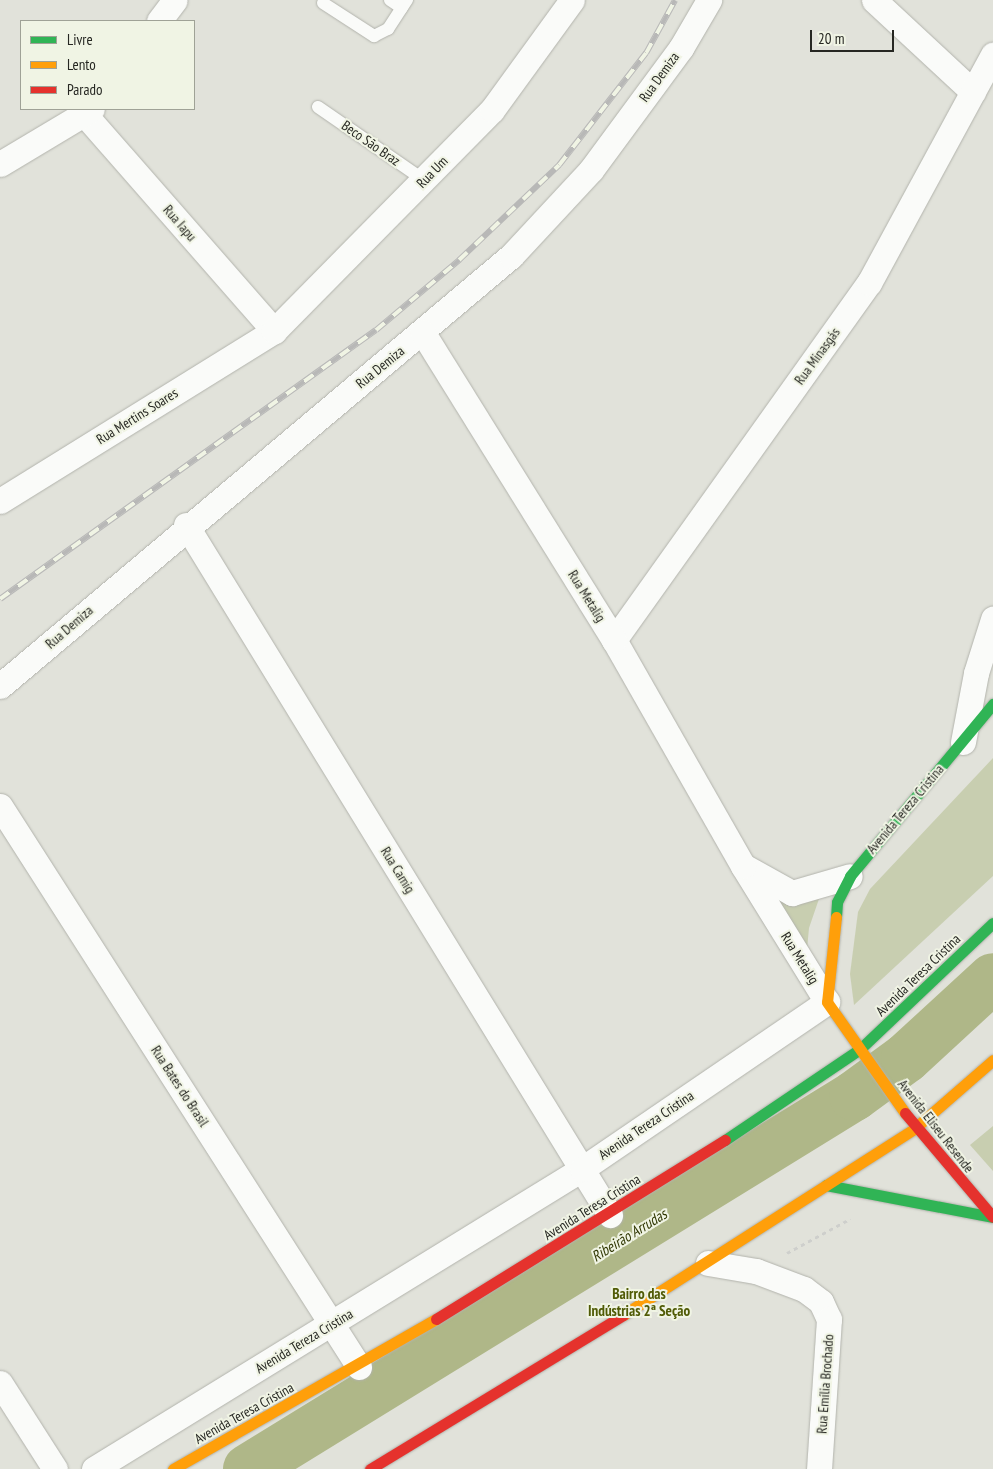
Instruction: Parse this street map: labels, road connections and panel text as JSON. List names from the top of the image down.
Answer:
{
  "streets": {
    "main road": [
      "Rua Metalig",
      "Avenida Tereza Cristina",
      "Avenida Teresa Cristina",
      "Avenida Eliseu Resende"
    ],
    "street": [
      "Rua Demiza",
      "Rua Um",
      "Rua Iapu",
      "Rua Minasgás",
      "Rua Mertins Soares",
      "Rua Camig",
      "Rua Bates do Brasil",
      "Rua Emília Brochado"
    ],
    "lane": ["Beco São Braz"]
  },
  "crossings": [
    ["Rua Demiza", "Rua Metalig"],
    ["Rua Demiza", "Rua Camig"],
    ["Beco São Braz", "Rua Um"],
    ["Rua Um", "Rua Iapu"],
    ["Rua Um", "Rua Mertins Soares"],
    ["Rua Iapu", "Rua Mertins Soares"],
    ["Rua Minasgás", "Rua Metalig"],
    ["Rua Metalig", "Avenida Tereza Cristina"],
    ["Rua Metalig", "Avenida Teresa Cristina"],
    ["Rua Metalig", "Avenida Eliseu Resende"],
    ["Avenida Tereza Cristina", "Rua Camig"],
    ["Avenida Tereza Cristina", "Rua Bates do Brasil"],
    ["Rua Camig", "Avenida Teresa Cristina"],
    ["Avenida Teresa Cristina", "Rua Bates do Brasil"],
    ["Avenida Teresa Cristina", "Avenida Eliseu Resende"]
  ],
  "districts": ["Bairro das Indústrias 2ª Seção"],
  "water": ["Ribeirão Arrudas"],
  "legend": ["Livre", "Lento", "Parado"],
  "scale_bar": "20 m"
}
